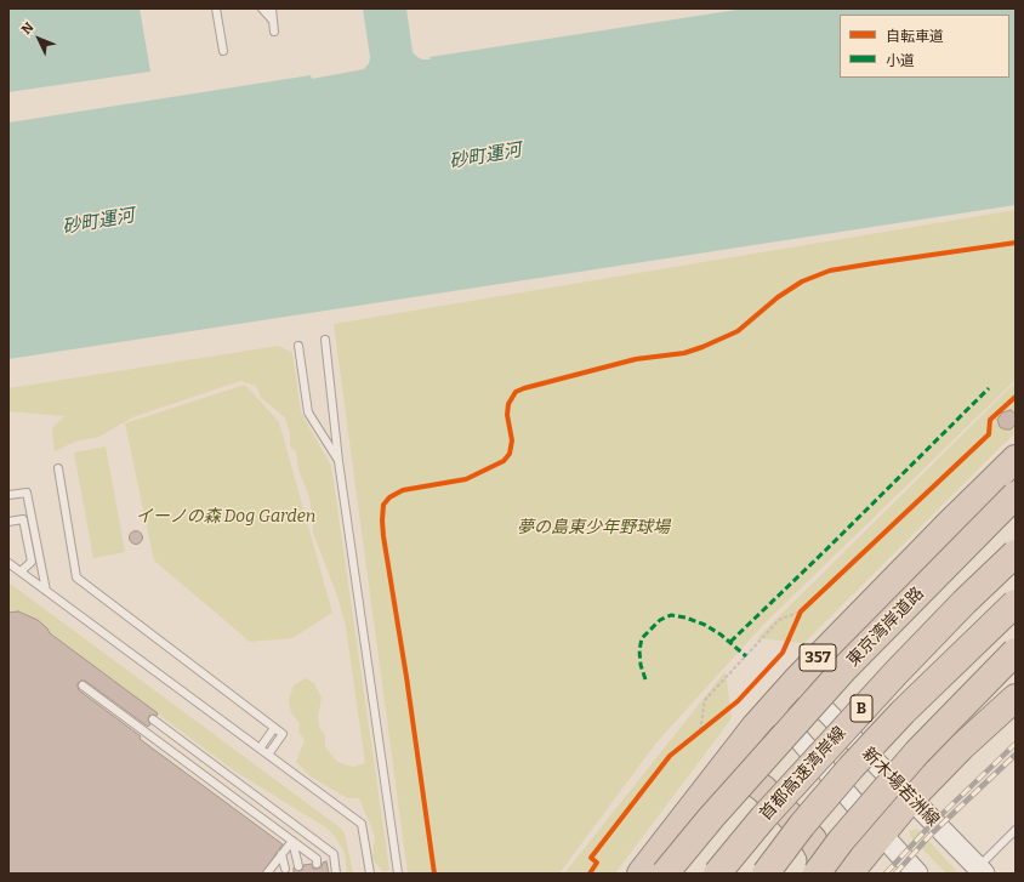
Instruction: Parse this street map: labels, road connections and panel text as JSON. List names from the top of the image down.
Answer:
{
  "streets": {
    "highway": [
      "東京湾岸道路",
      "357",
      "B",
      "首都高速湾岸線"
    ],
    "street": ["新木場若洲線"]
  },
  "crossings": [
    ["357", "新木場若洲線"]
  ],
  "water": ["砂町運河"],
  "parks": ["イーノの森 Dog Garden", "夢の島東少年野球場"],
  "legend": ["自転車道", "小道"],
  "north": "top left"
}
